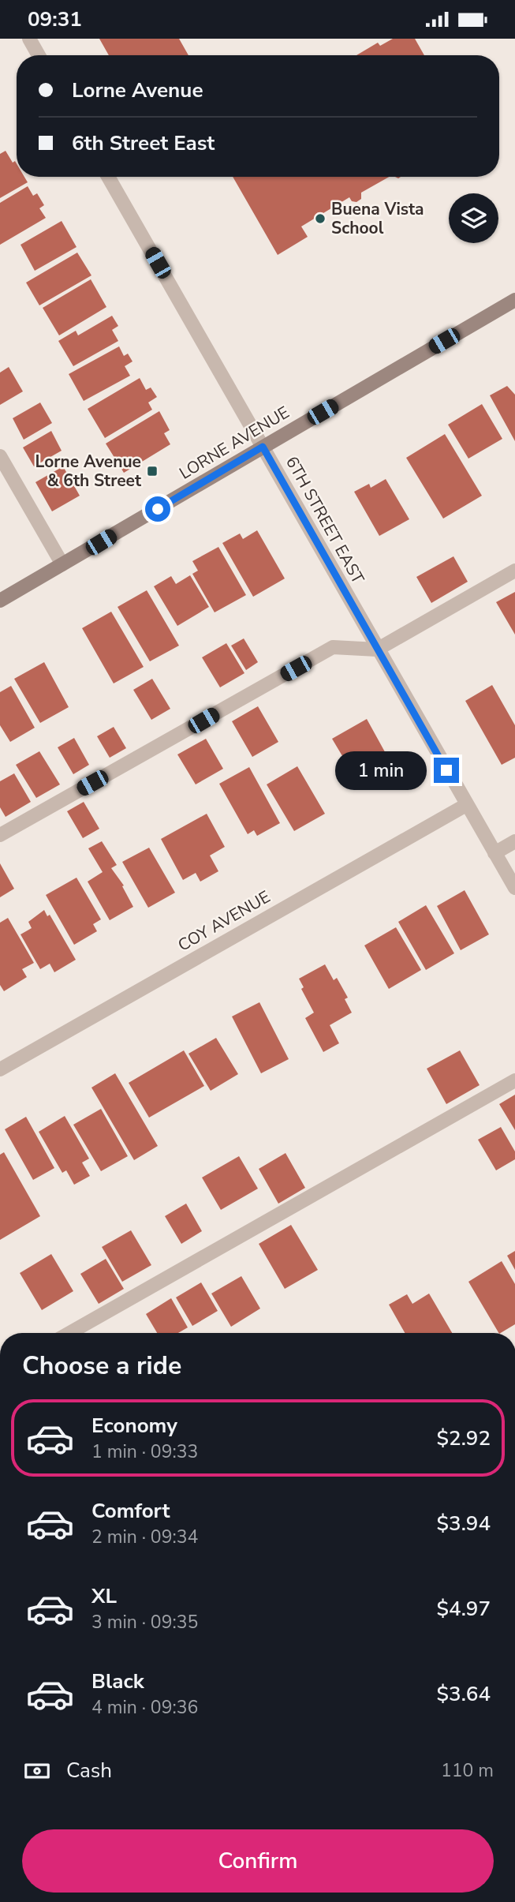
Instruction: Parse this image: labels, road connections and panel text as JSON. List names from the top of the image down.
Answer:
{
  "streets": {
    "main road": ["LORNE AVENUE"],
    "street": ["6TH STREET EAST", "COY AVENUE"]
  },
  "crossings": [
    ["LORNE AVENUE", "6TH STREET EAST"],
    ["6TH STREET EAST", "COY AVENUE"]
  ],
  "places": {
    "other": ["Buena Vista School"],
    "transit": ["Lorne Avenue & 6th Street"]
  },
  "page": {
    "status": "09:31",
    "banner": ["Lorne Avenue", "6th Street East"],
    "bubble": "1 min",
    "heading": "Choose a ride",
    "list": [
      {
        "name": "Economy",
        "note": "1 min · 09:33",
        "value": "$2.92"
      },
      {
        "name": "Comfort",
        "note": "2 min · 09:34",
        "value": "$3.94"
      },
      {
        "name": "XL",
        "note": "3 min · 09:35",
        "value": "$4.97"
      },
      {
        "name": "Black",
        "note": "4 min · 09:36",
        "value": "$3.64"
      }
    ],
    "pay": ["Cash", "110 m"],
    "buttons": "Confirm"
  }
}
